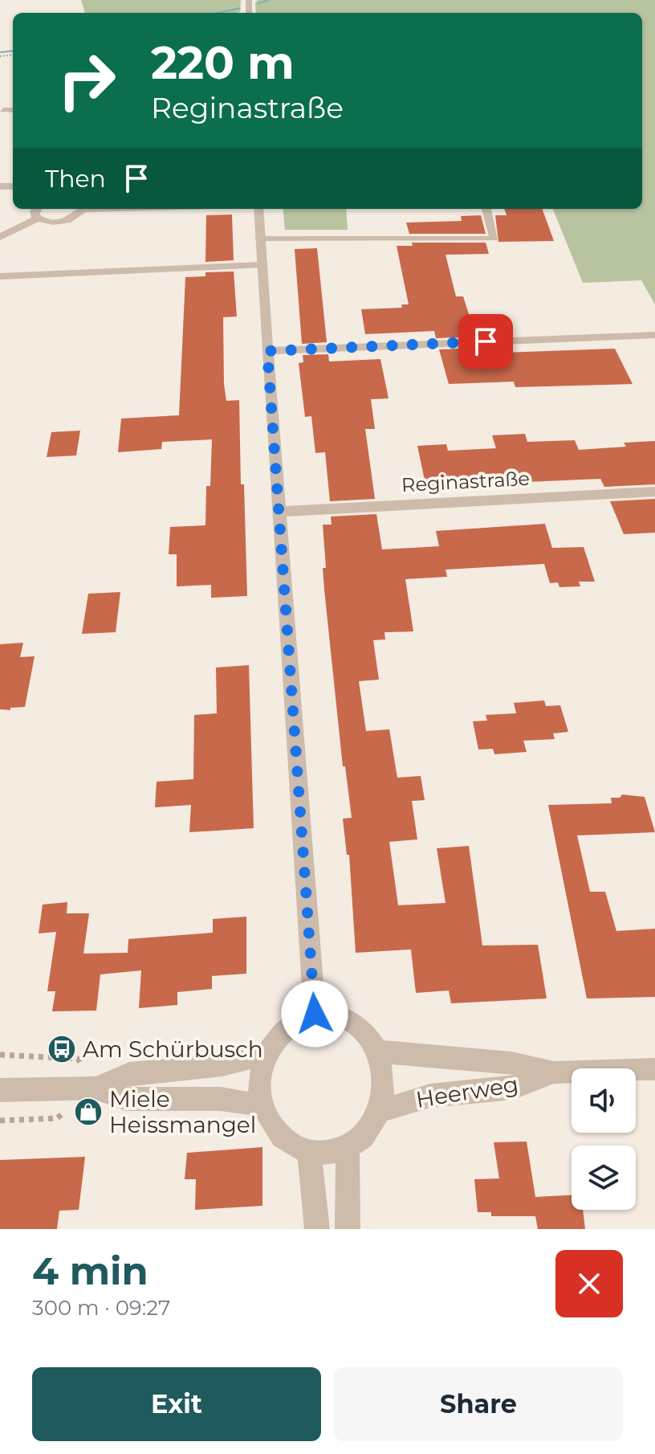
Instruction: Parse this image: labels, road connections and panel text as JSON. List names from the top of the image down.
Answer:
{
  "streets": {
    "street": ["Reginastraße", "Heerweg"]
  },
  "places": {
    "bus stop": ["Am Schürbusch"],
    "shop": ["Miele Heissmangel"]
  },
  "page": {
    "turn": ["220 m", "Reginastraße"],
    "then": "Then",
    "heading": ["4 min", "300 m · 09:27"],
    "buttons": ["Exit", "Share"]
  }
}
